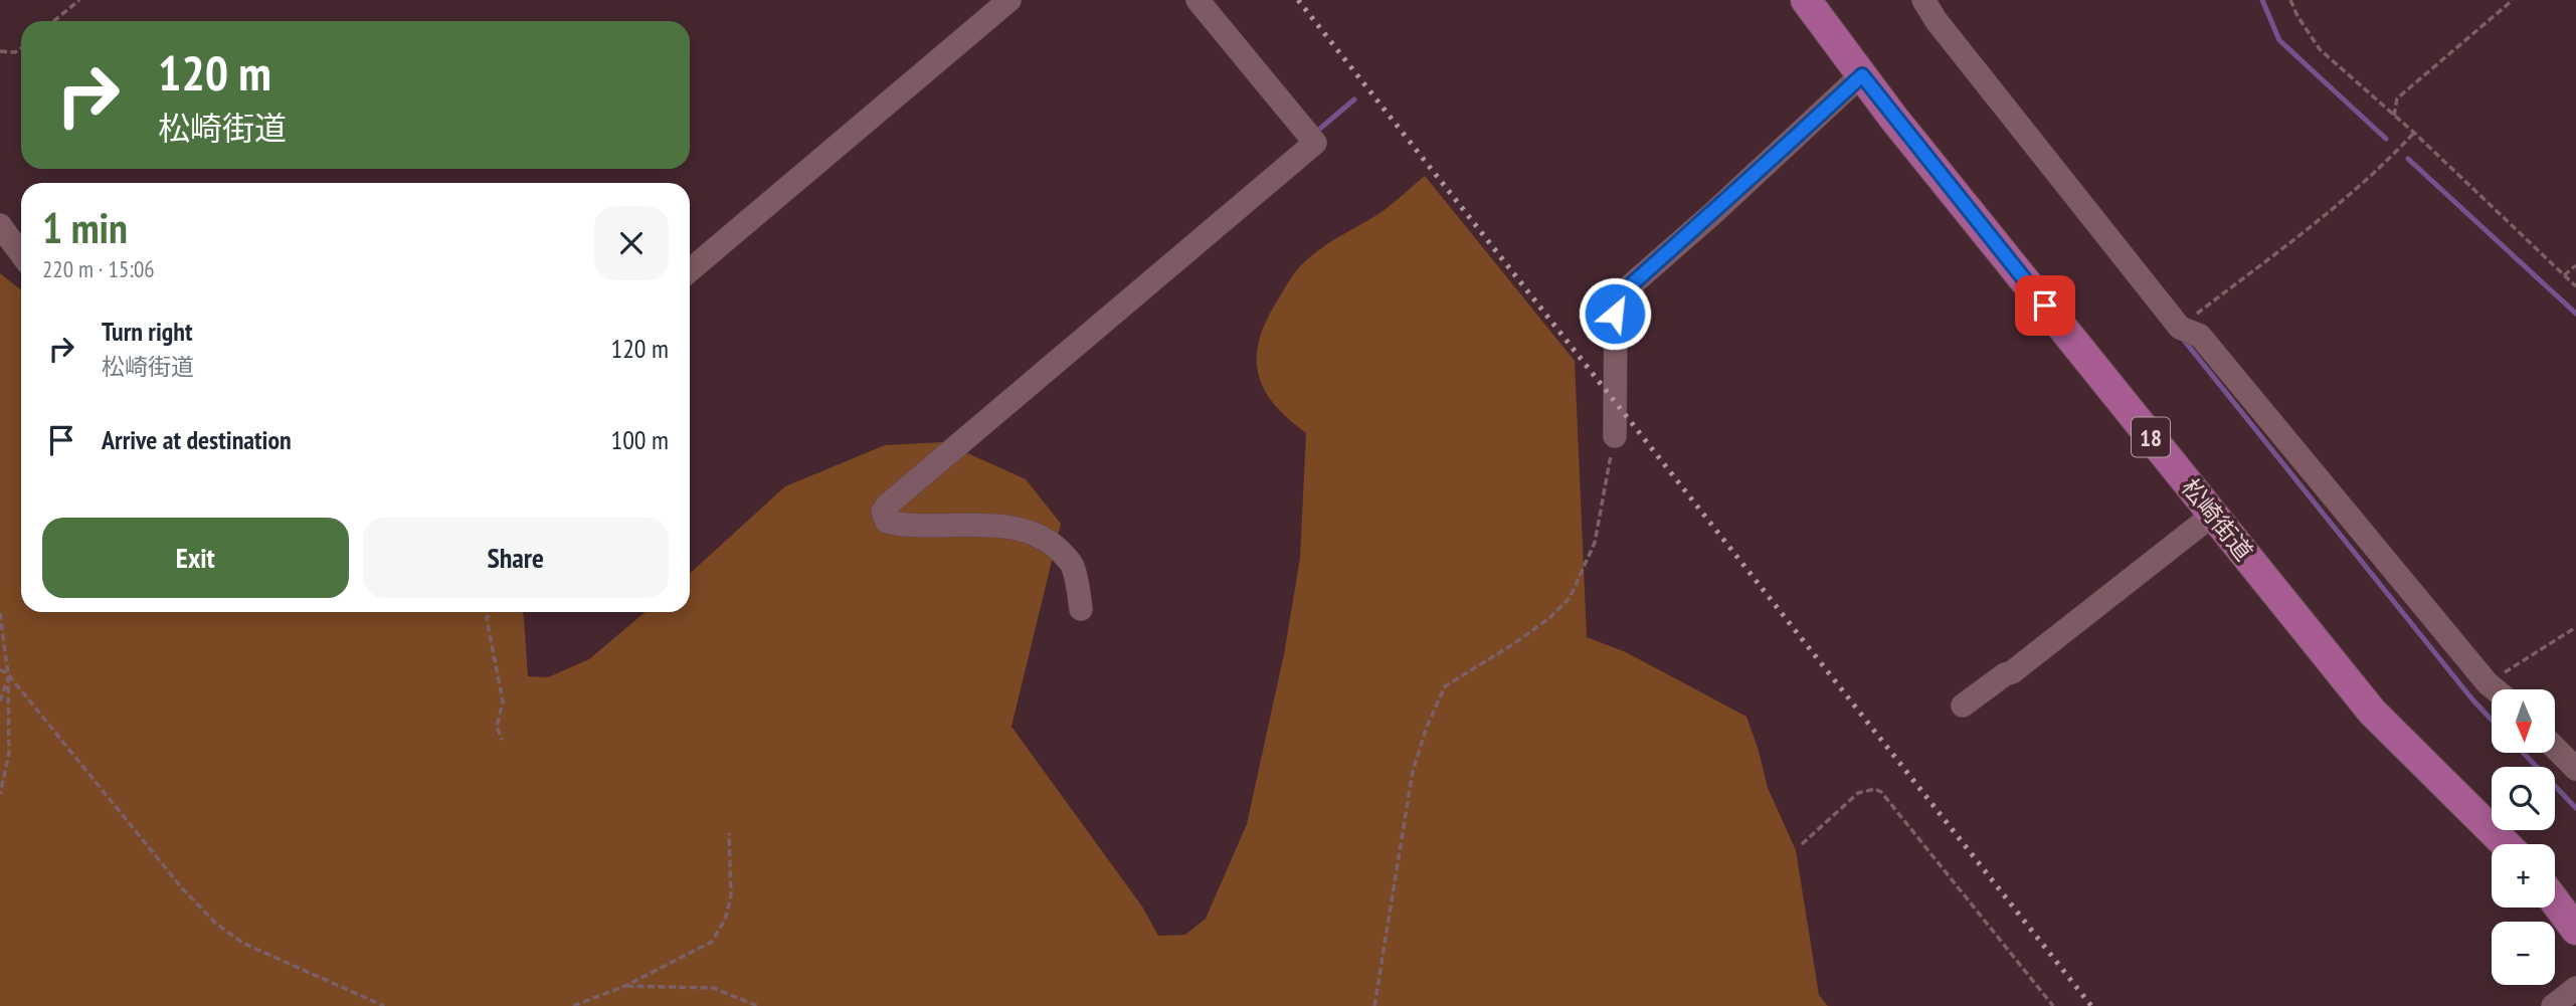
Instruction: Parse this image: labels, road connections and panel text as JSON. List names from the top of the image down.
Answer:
{
  "streets": {
    "main road": ["18", "松崎街道"]
  },
  "north": "bottom",
  "page": {
    "turn": ["120 m", "松崎街道"],
    "heading": ["1 min", "220 m · 15:06"],
    "list": [
      {
        "name": "Turn right",
        "note": "松崎街道",
        "value": "120 m"
      },
      {
        "name": "Arrive at destination",
        "value": "100 m"
      }
    ],
    "buttons": ["Exit", "Share"],
    "map_buttons": ["+", "−"]
  }
}
